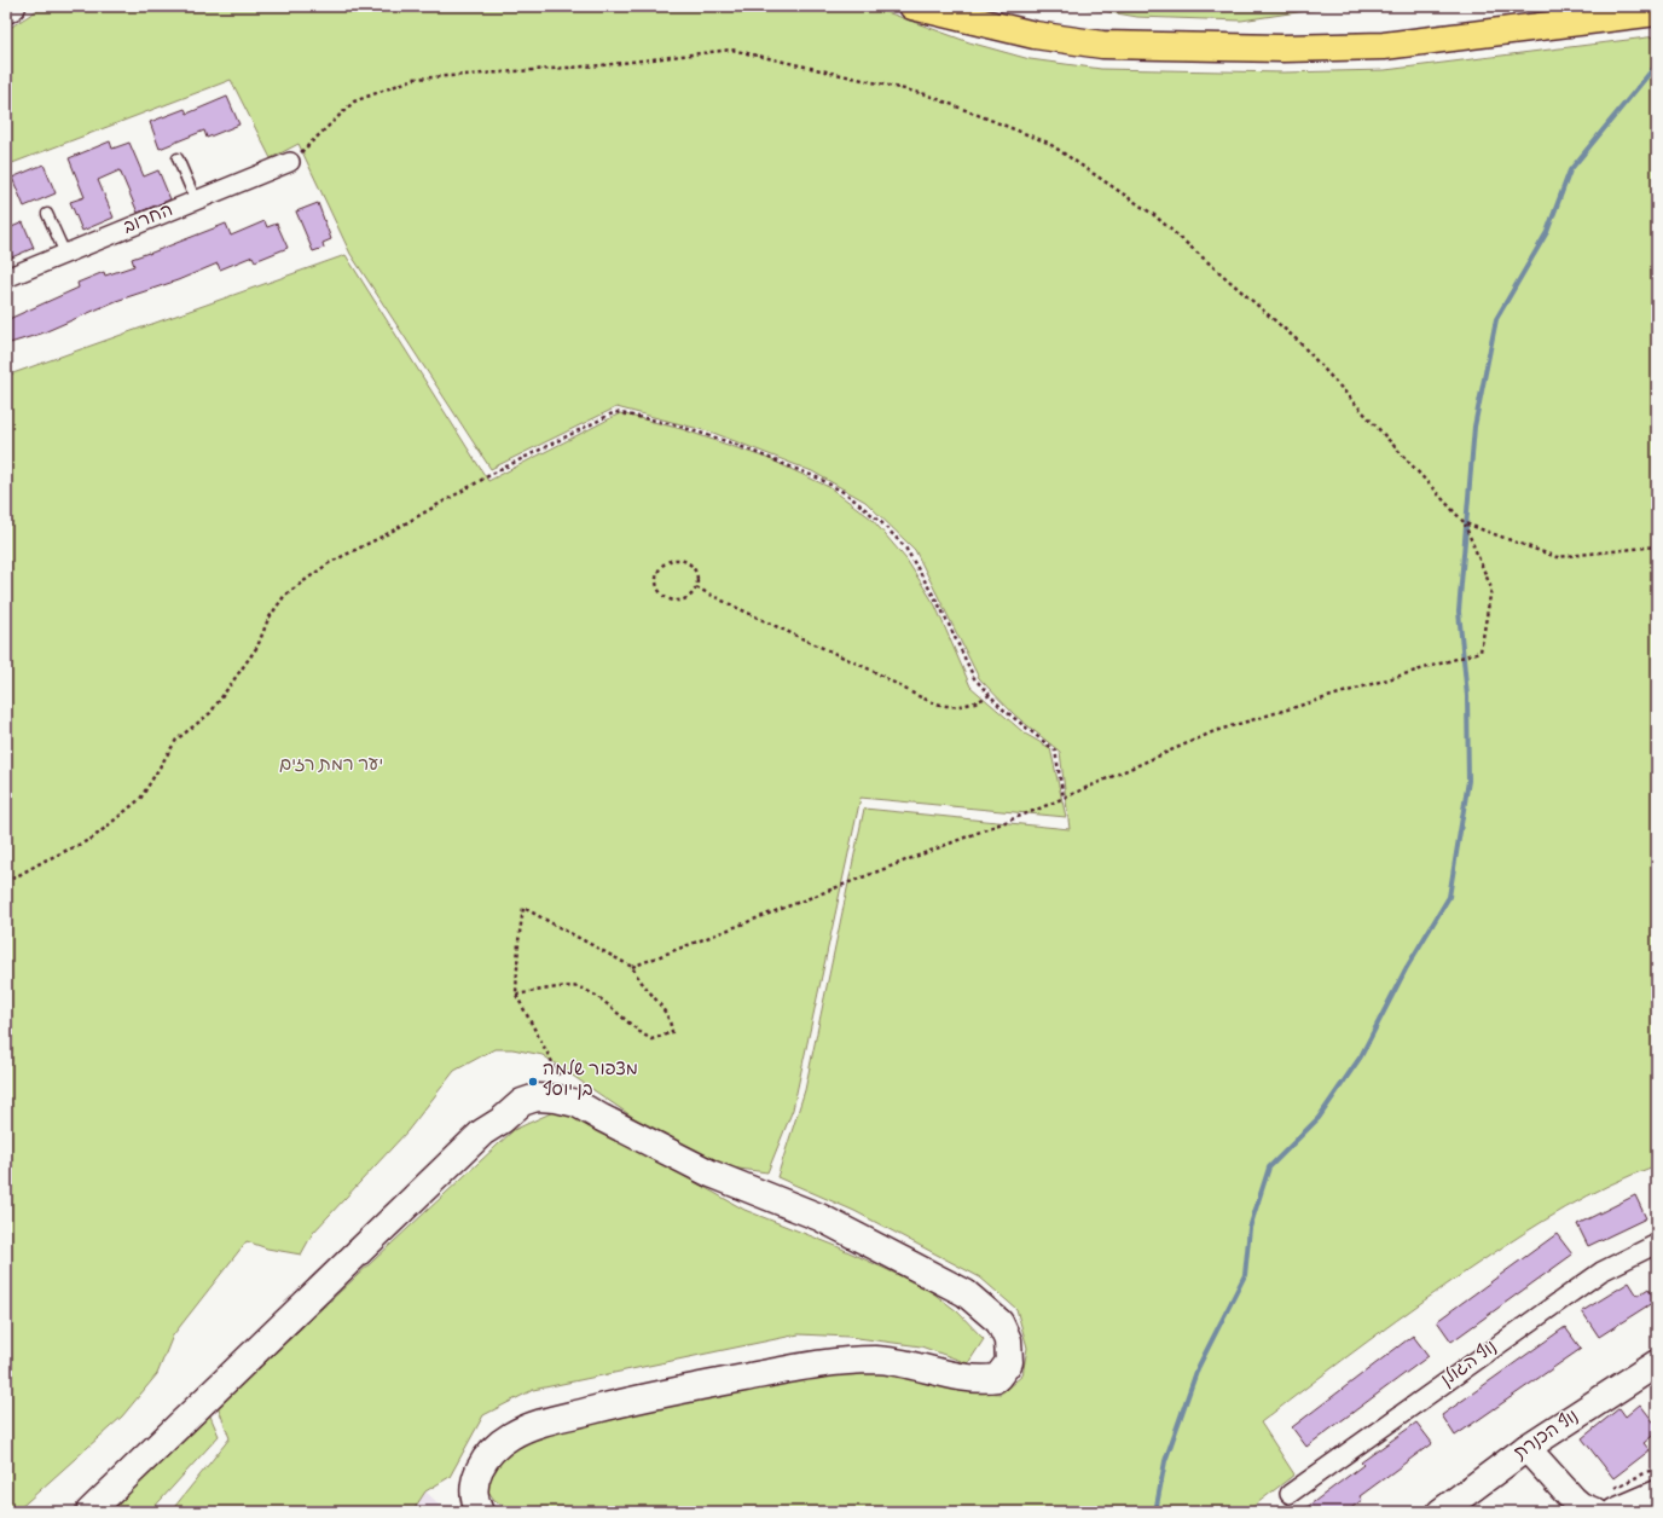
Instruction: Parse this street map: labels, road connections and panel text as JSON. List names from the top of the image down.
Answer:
{
  "streets": {
    "main road": ["נוף הכנרת"],
    "street": ["החרוב", "נוף הגולן"]
  },
  "parks": ["יער רמת רזים"],
  "places": ["מצפור שלמה בן יוסף"]
}
